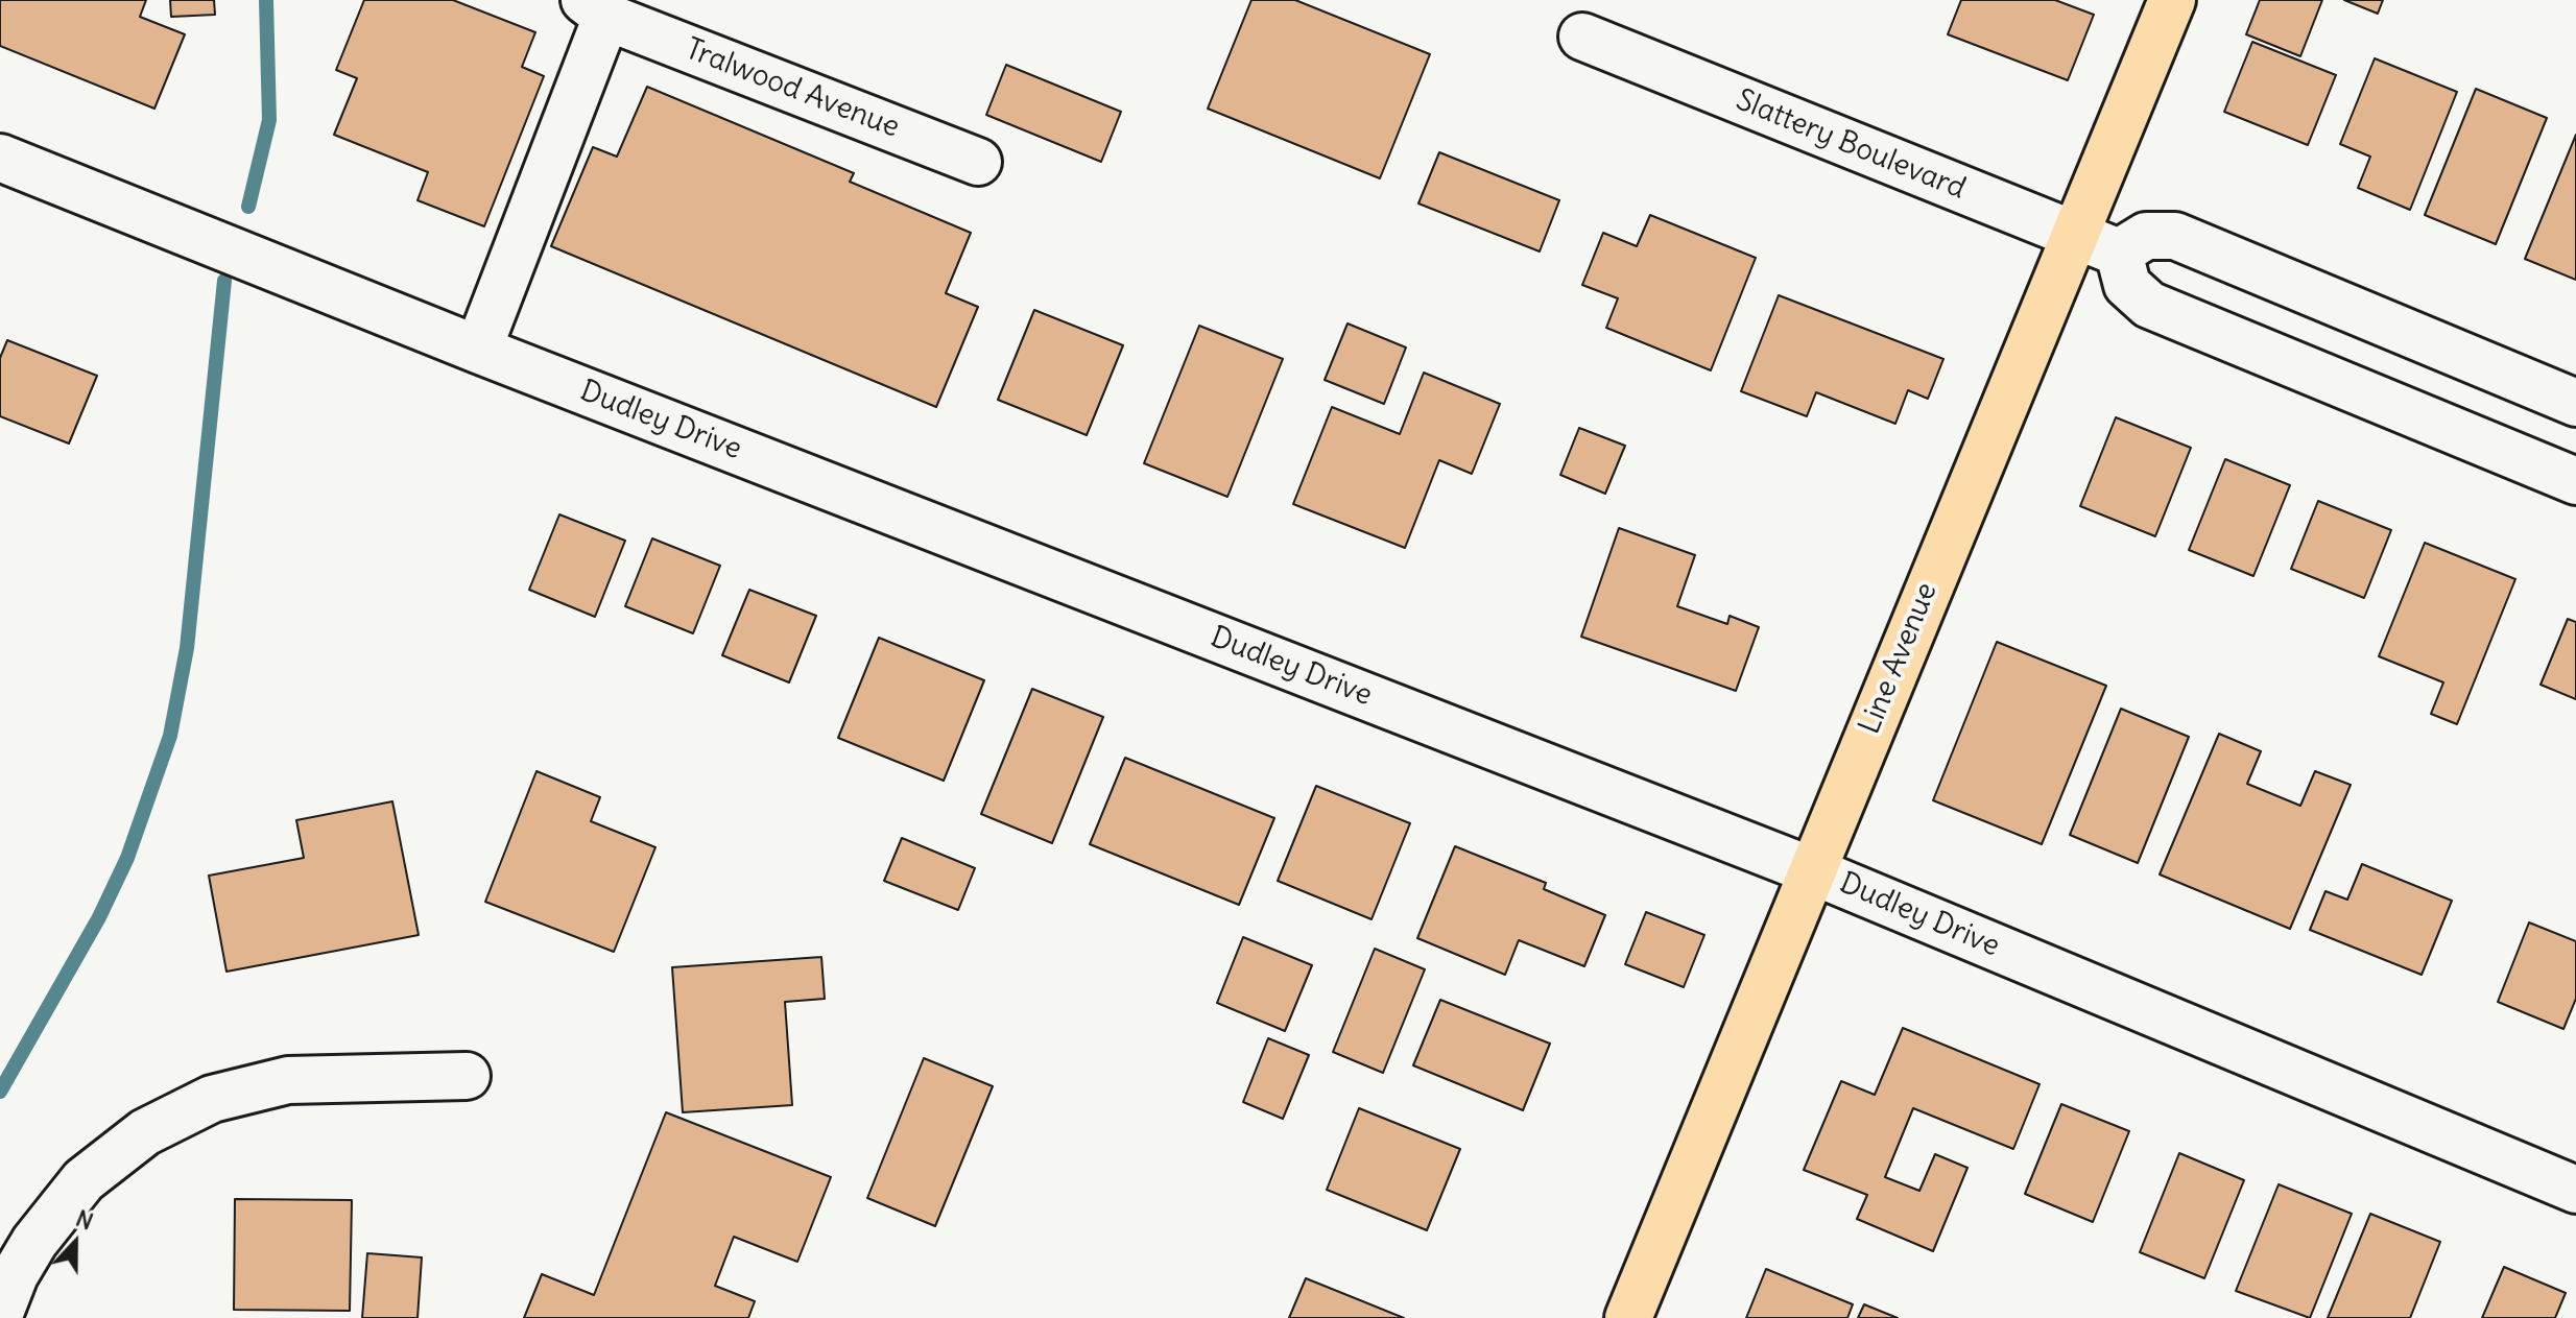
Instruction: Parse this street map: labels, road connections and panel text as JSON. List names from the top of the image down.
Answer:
{
  "streets": {
    "main road": ["Line Avenue"],
    "street": ["Tralwood Avenue", "Slattery Boulevard", "Dudley Drive"]
  },
  "crossings": [
    ["Tralwood Avenue", "Dudley Drive"],
    ["Slattery Boulevard", "Line Avenue"],
    ["Dudley Drive", "Line Avenue"]
  ],
  "north": "top"
}
